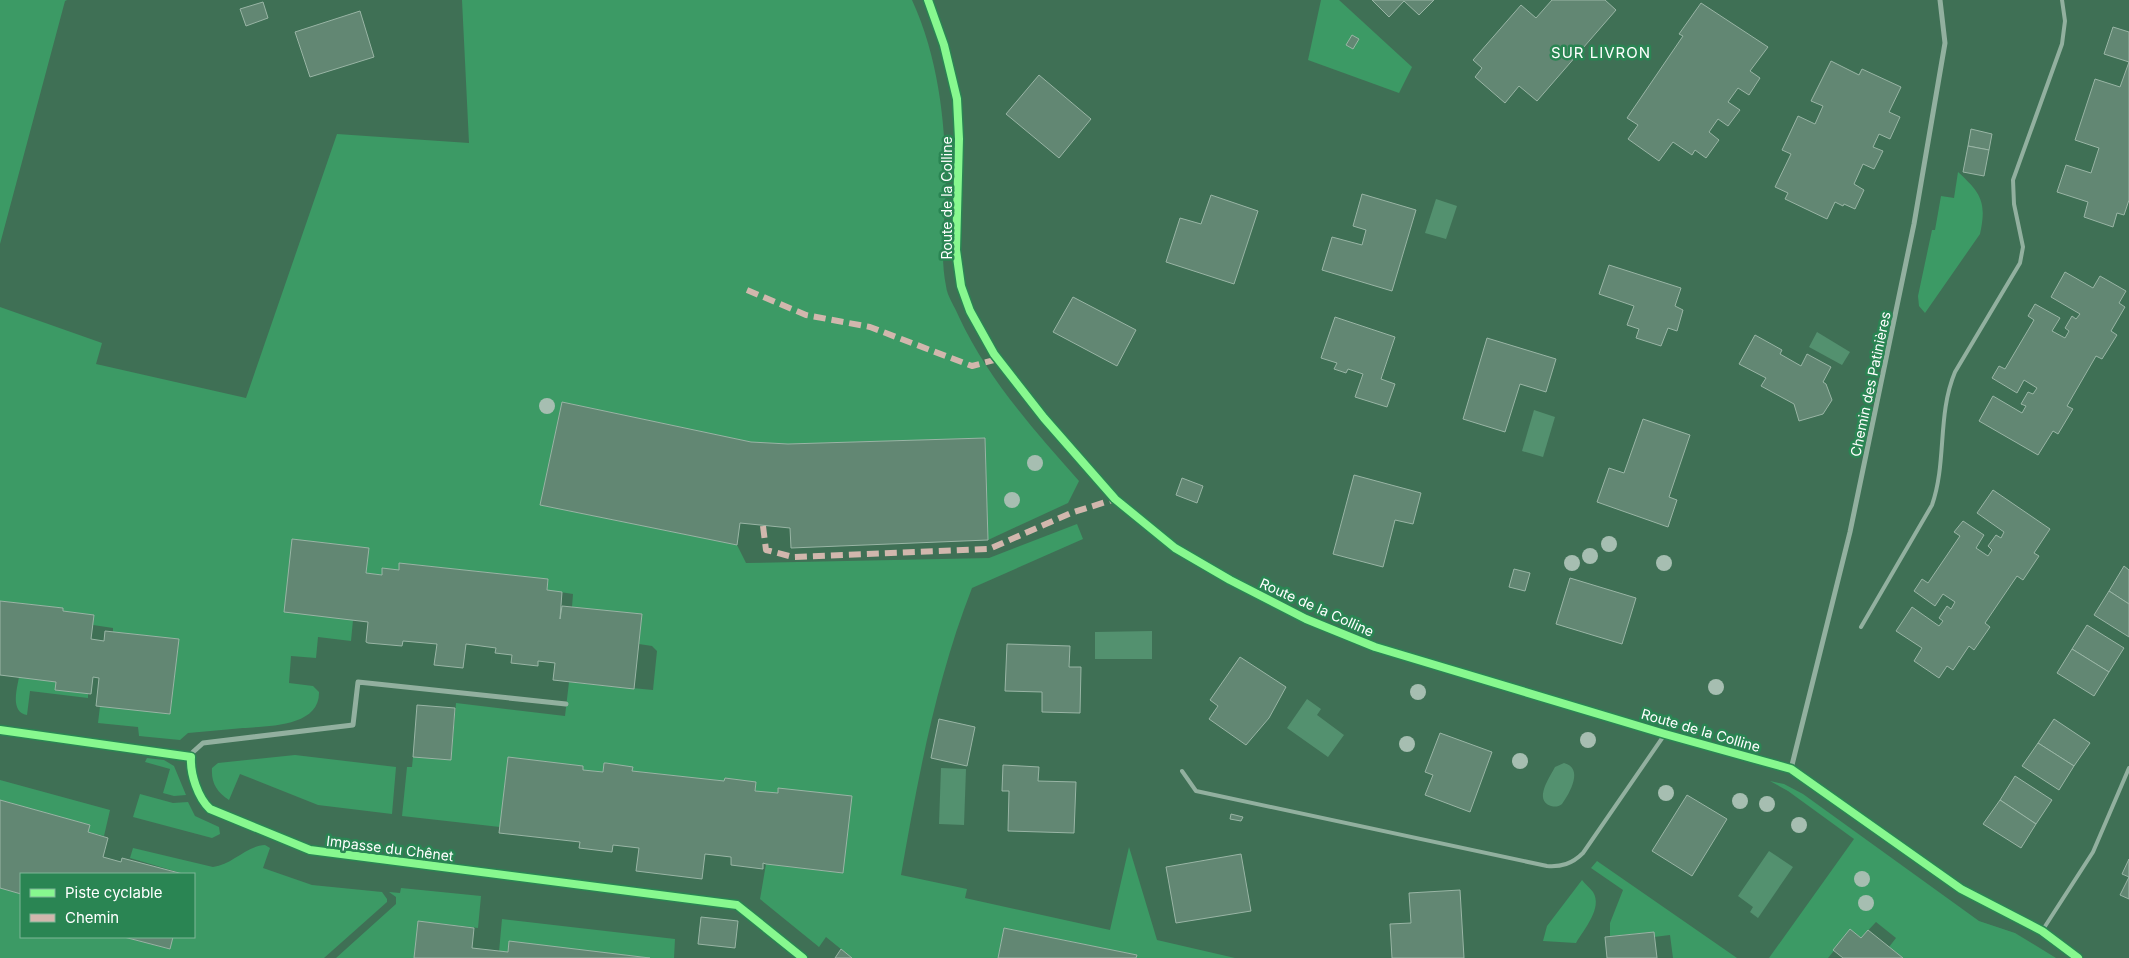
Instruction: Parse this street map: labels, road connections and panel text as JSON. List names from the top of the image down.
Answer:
{
  "streets": {
    "street": ["Route de la Colline", "Chemin des Patinières", "Impasse du Chênet"]
  },
  "crossings": [
    ["Route de la Colline", "Chemin des Patinières"]
  ],
  "districts": ["SUR LIVRON"],
  "legend": ["Piste cyclable", "Chemin"]
}
